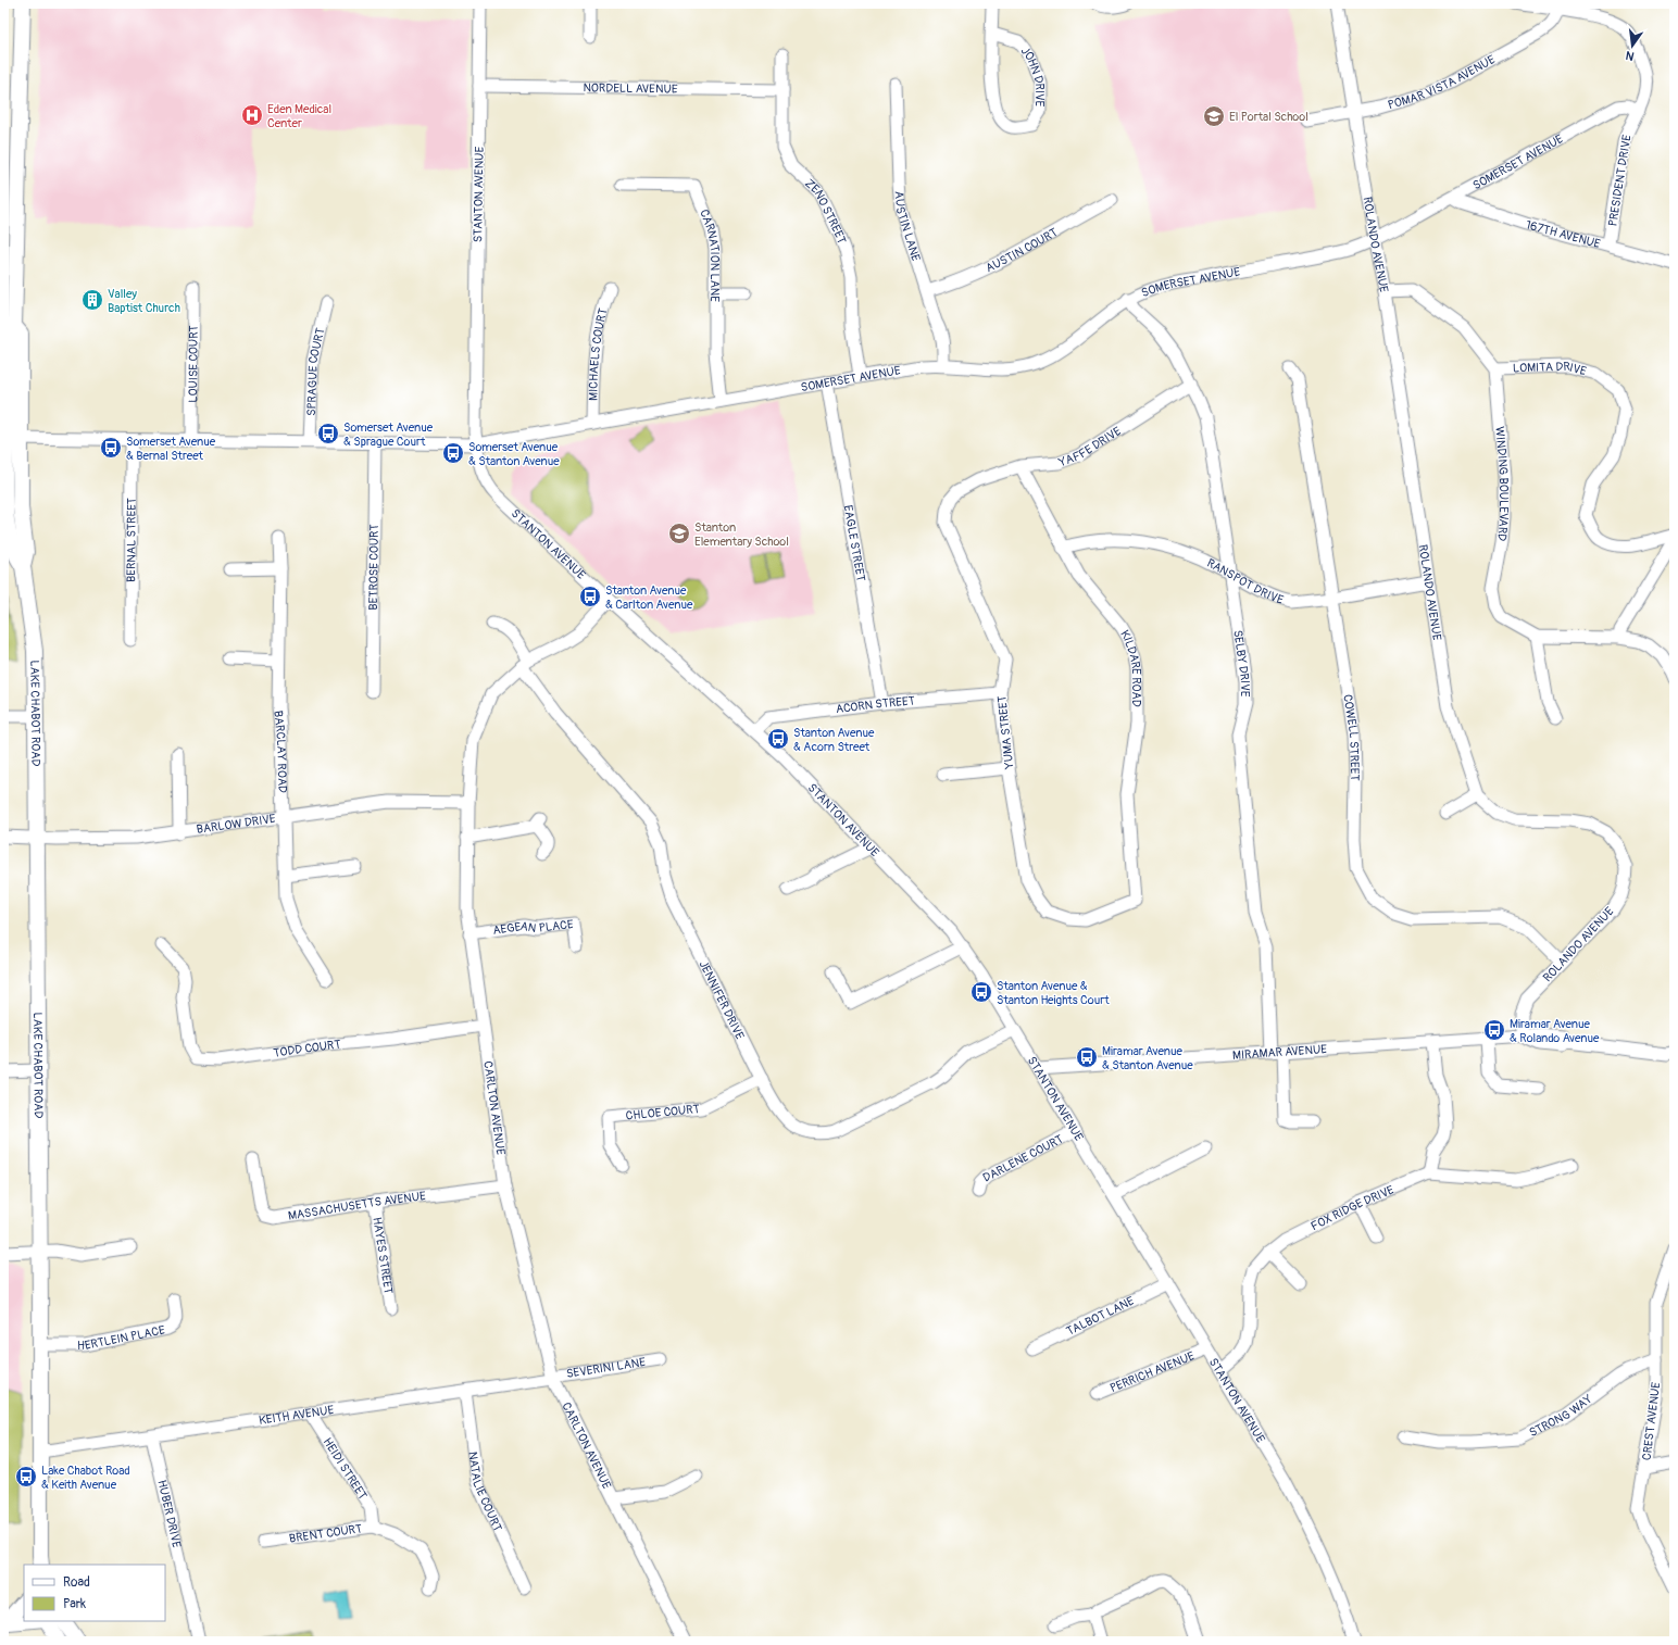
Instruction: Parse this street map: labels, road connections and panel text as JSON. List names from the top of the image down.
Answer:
{
  "streets": {
    "main road": ["LAKE CHABOT ROAD"],
    "street": [
      "JOHN DRIVE",
      "POMAR VISTA AVENUE",
      "NORDELL AVENUE",
      "SOMERSET AVENUE",
      "PRESIDENT DRIVE",
      "STANTON AVENUE",
      "ZENO STREET",
      "AUSTIN LANE",
      "167TH AVENUE",
      "ROLANDO AVENUE",
      "AUSTIN COURT",
      "CARNATION LANE",
      "MICHAELS COURT",
      "LOUISE COURT",
      "LOMITA DRIVE",
      "SPRAGUE COURT",
      "YAFFE DRIVE",
      "WINDING BOULEVARD",
      "BERNAL STREET",
      "EAGLE STREET",
      "BETROSE COURT",
      "RANSPOT DRIVE",
      "SELBY DRIVE",
      "KILDARE ROAD",
      "ACORN STREET",
      "YUMA STREET",
      "COWELL STREET",
      "BARCLAY ROAD",
      "BARLOW DRIVE",
      "AEGEAN PLACE",
      "JENNIFER DRIVE",
      "TODD COURT",
      "MIRAMAR AVENUE",
      "CARLTON AVENUE",
      "CHLOE COURT",
      "DARLENE COURT",
      "MASSACHUSETTS AVENUE",
      "FOX RIDGE DRIVE",
      "HAYES STREET",
      "TALBOT LANE",
      "HERTLEIN PLACE",
      "SEVERINI LANE",
      "PERRICH AVENUE",
      "KEITH AVENUE",
      "STRONG WAY",
      "CREST AVENUE",
      "HEIDI STREET",
      "NATALIE COURT",
      "HUBER DRIVE",
      "BRENT COURT"
    ]
  },
  "crossings": [
    ["POMAR VISTA AVENUE", "PRESIDENT DRIVE"],
    ["POMAR VISTA AVENUE", "ROLANDO AVENUE"],
    ["NORDELL AVENUE", "STANTON AVENUE"],
    ["NORDELL AVENUE", "ZENO STREET"],
    ["SOMERSET AVENUE", "PRESIDENT DRIVE"],
    ["SOMERSET AVENUE", "STANTON AVENUE"],
    ["SOMERSET AVENUE", "ZENO STREET"],
    ["SOMERSET AVENUE", "AUSTIN LANE"],
    ["SOMERSET AVENUE", "167TH AVENUE"],
    ["SOMERSET AVENUE", "ROLANDO AVENUE"],
    ["SOMERSET AVENUE", "CARNATION LANE"],
    ["SOMERSET AVENUE", "MICHAELS COURT"],
    ["SOMERSET AVENUE", "LOUISE COURT"],
    ["SOMERSET AVENUE", "SPRAGUE COURT"],
    ["SOMERSET AVENUE", "BERNAL STREET"],
    ["SOMERSET AVENUE", "EAGLE STREET"],
    ["SOMERSET AVENUE", "BETROSE COURT"],
    ["SOMERSET AVENUE", "SELBY DRIVE"],
    ["SOMERSET AVENUE", "LAKE CHABOT ROAD"],
    ["PRESIDENT DRIVE", "167TH AVENUE"],
    ["STANTON AVENUE", "ACORN STREET"],
    ["STANTON AVENUE", "JENNIFER DRIVE"],
    ["STANTON AVENUE", "MIRAMAR AVENUE"],
    ["STANTON AVENUE", "CARLTON AVENUE"],
    ["STANTON AVENUE", "DARLENE COURT"],
    ["STANTON AVENUE", "FOX RIDGE DRIVE"],
    ["STANTON AVENUE", "TALBOT LANE"],
    ["STANTON AVENUE", "PERRICH AVENUE"],
    ["AUSTIN LANE", "AUSTIN COURT"],
    ["ROLANDO AVENUE", "RANSPOT DRIVE"],
    ["ROLANDO AVENUE", "COWELL STREET"],
    ["ROLANDO AVENUE", "MIRAMAR AVENUE"],
    ["LOMITA DRIVE", "WINDING BOULEVARD"],
    ["YAFFE DRIVE", "SELBY DRIVE"],
    ["YAFFE DRIVE", "KILDARE ROAD"],
    ["YAFFE DRIVE", "YUMA STREET"],
    ["EAGLE STREET", "ACORN STREET"],
    ["RANSPOT DRIVE", "SELBY DRIVE"],
    ["RANSPOT DRIVE", "KILDARE ROAD"],
    ["RANSPOT DRIVE", "COWELL STREET"],
    ["SELBY DRIVE", "MIRAMAR AVENUE"],
    ["KILDARE ROAD", "YUMA STREET"],
    ["ACORN STREET", "YUMA STREET"],
    ["LAKE CHABOT ROAD", "BARLOW DRIVE"],
    ["LAKE CHABOT ROAD", "HERTLEIN PLACE"],
    ["LAKE CHABOT ROAD", "KEITH AVENUE"],
    ["BARCLAY ROAD", "BARLOW DRIVE"],
    ["BARLOW DRIVE", "CARLTON AVENUE"],
    ["AEGEAN PLACE", "CARLTON AVENUE"],
    ["JENNIFER DRIVE", "CARLTON AVENUE"],
    ["JENNIFER DRIVE", "CHLOE COURT"],
    ["TODD COURT", "CARLTON AVENUE"],
    ["CARLTON AVENUE", "MASSACHUSETTS AVENUE"],
    ["CARLTON AVENUE", "SEVERINI LANE"],
    ["CARLTON AVENUE", "KEITH AVENUE"],
    ["MASSACHUSETTS AVENUE", "HAYES STREET"],
    ["SEVERINI LANE", "KEITH AVENUE"],
    ["KEITH AVENUE", "HEIDI STREET"],
    ["KEITH AVENUE", "NATALIE COURT"],
    ["KEITH AVENUE", "HUBER DRIVE"],
    ["STRONG WAY", "CREST AVENUE"],
    ["HEIDI STREET", "BRENT COURT"]
  ],
  "places": {
    "hospital": ["Eden Medical Center"],
    "school or university": ["El Portal School", "Stanton Elementary School"],
    "building": ["Valley Baptist Church"],
    "bus stop": [
      "Somerset Avenue & Sprague Court",
      "Somerset Avenue & Bernal Street",
      "Somerset Avenue & Stanton Avenue",
      "Stanton Avenue & Carlton Avenue",
      "Stanton Avenue & Acorn Street",
      "Stanton Avenue & Stanton Heights Court",
      "Miramar Avenue & Rolando Avenue",
      "Miramar Avenue & Stanton Avenue",
      "Lake Chabot Road & Keith Avenue"
    ]
  },
  "legend": ["Road", "Park"],
  "north": "bottom"
}
